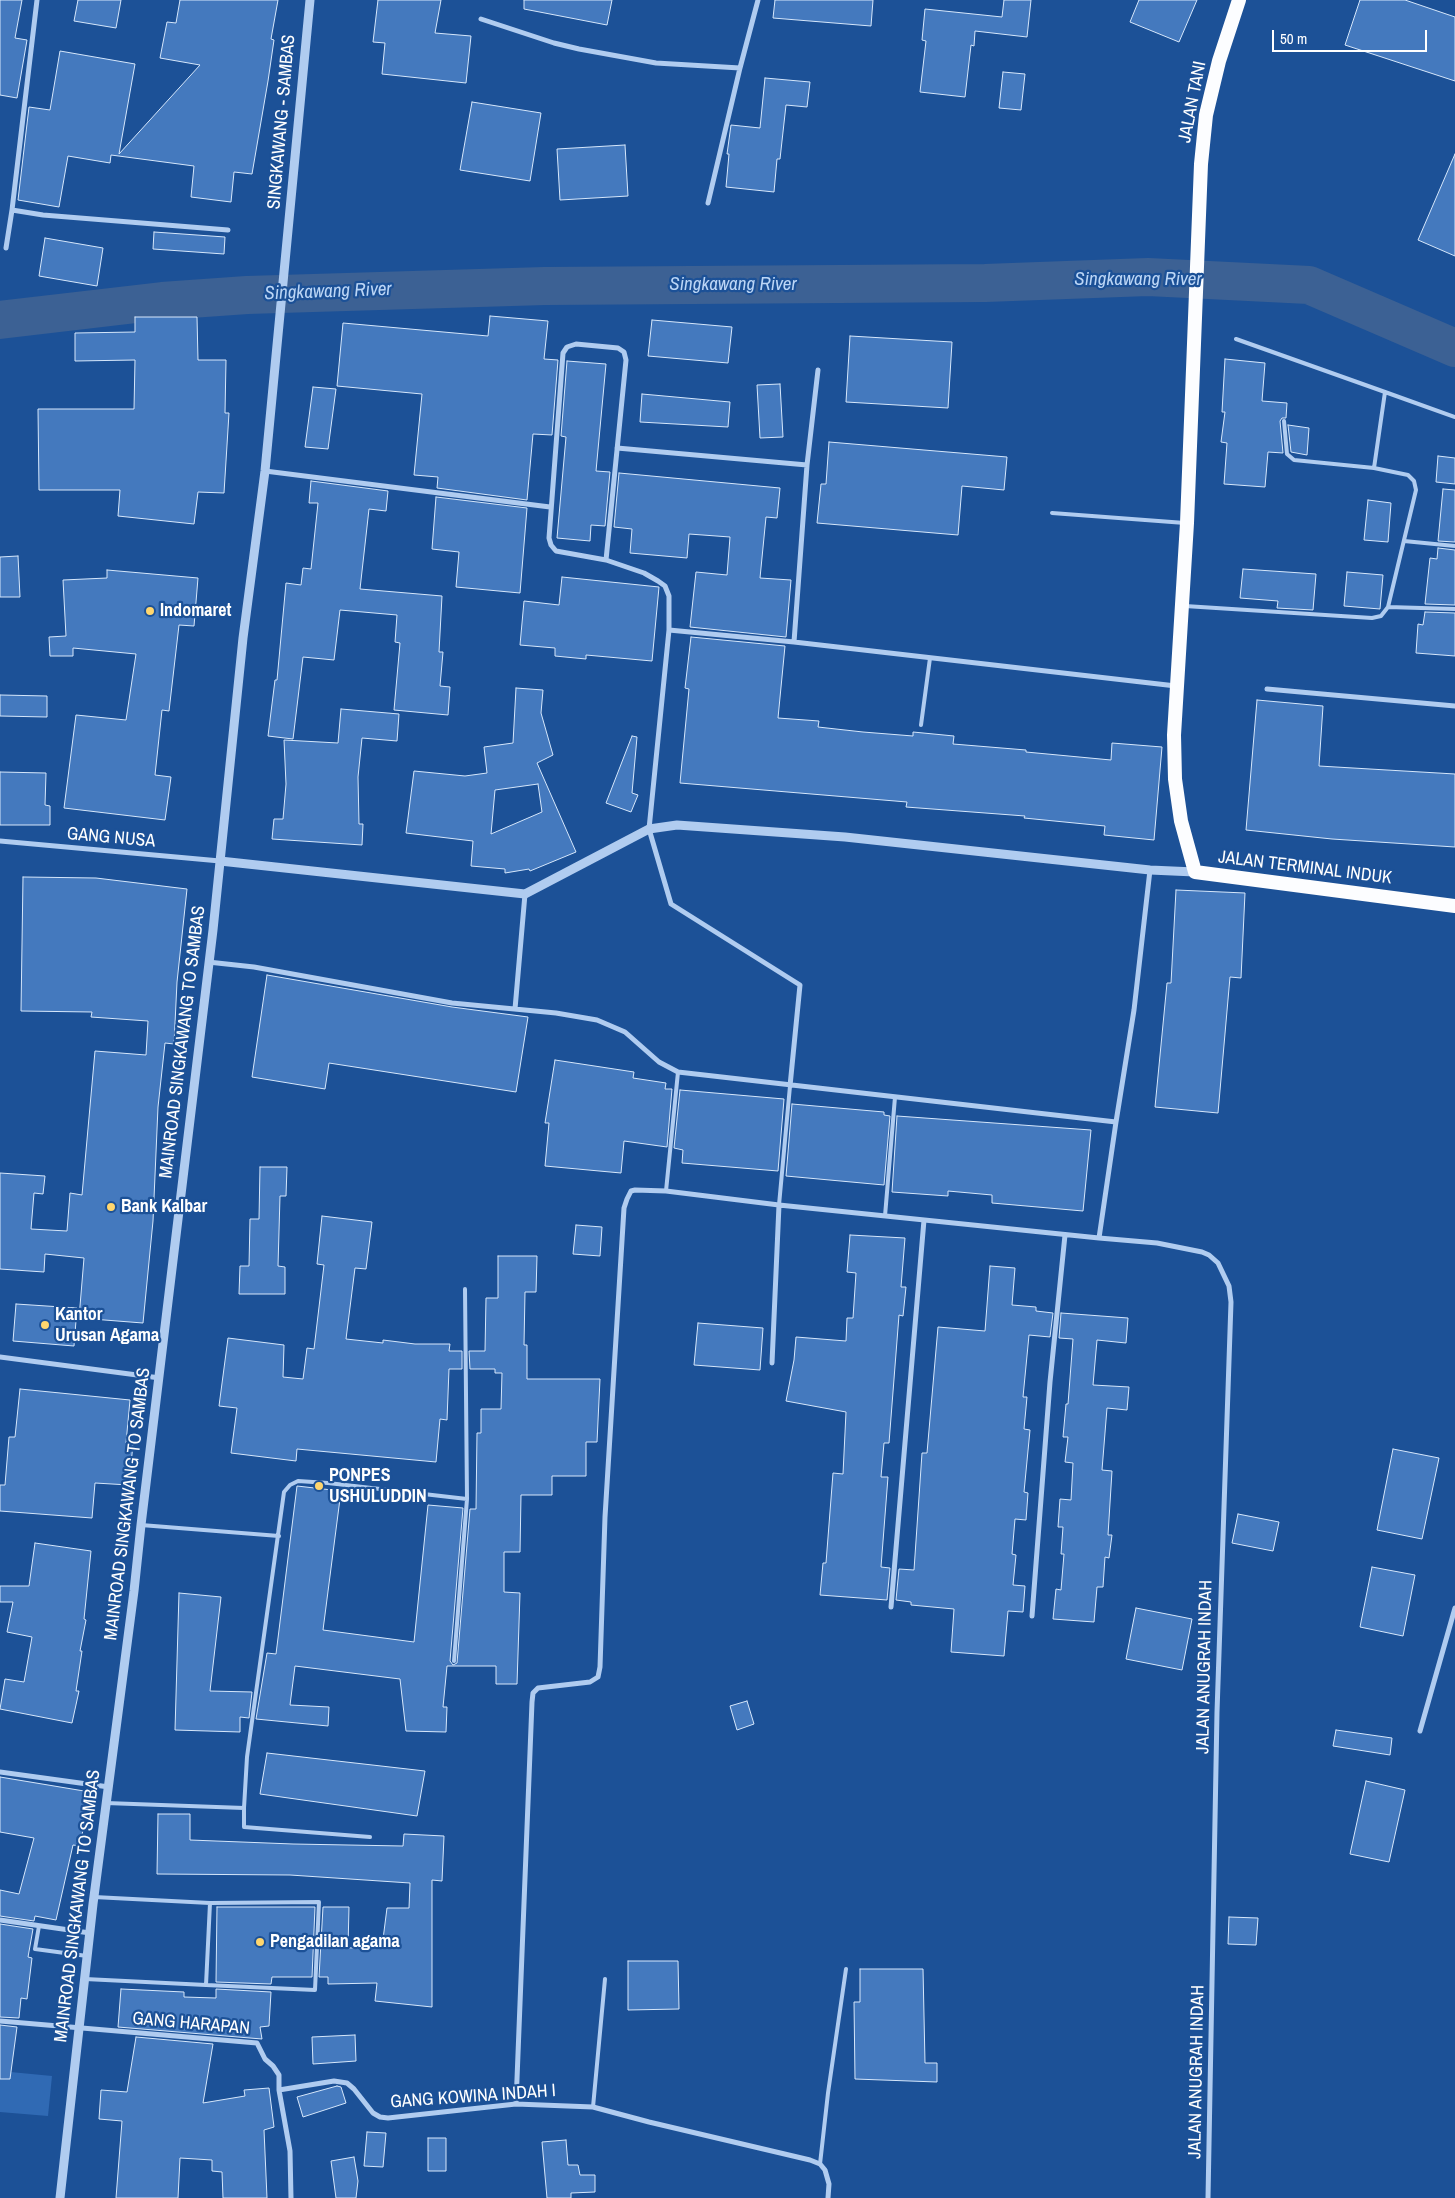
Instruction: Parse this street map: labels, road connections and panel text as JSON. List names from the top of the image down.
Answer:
{
  "streets": {
    "highway": ["JALAN TANI", "JALAN TERMINAL INDUK"],
    "street": [
      "SINGKAWANG - SAMBAS",
      "GANG NUSA",
      "MAINROAD SINGKAWANG TO SAMBAS",
      "JALAN ANUGRAH INDAH",
      "GANG HARAPAN",
      "GANG KOWINA INDAH I"
    ]
  },
  "crossings": [
    ["JALAN TANI", "JALAN TERMINAL INDUK"],
    ["SINGKAWANG - SAMBAS", "MAINROAD SINGKAWANG TO SAMBAS"],
    ["GANG NUSA", "MAINROAD SINGKAWANG TO SAMBAS"],
    ["MAINROAD SINGKAWANG TO SAMBAS", "GANG HARAPAN"],
    ["JALAN ANUGRAH INDAH", "GANG KOWINA INDAH I"],
    ["GANG HARAPAN", "GANG KOWINA INDAH I"]
  ],
  "water": ["Singkawang River"],
  "places": [
    "Indomaret",
    "Bank Kalbar",
    "Kantor Urusan Agama",
    "PONPES USHULUDDIN",
    "Pengadilan agama"
  ],
  "scale_bar": "50 m"
}
